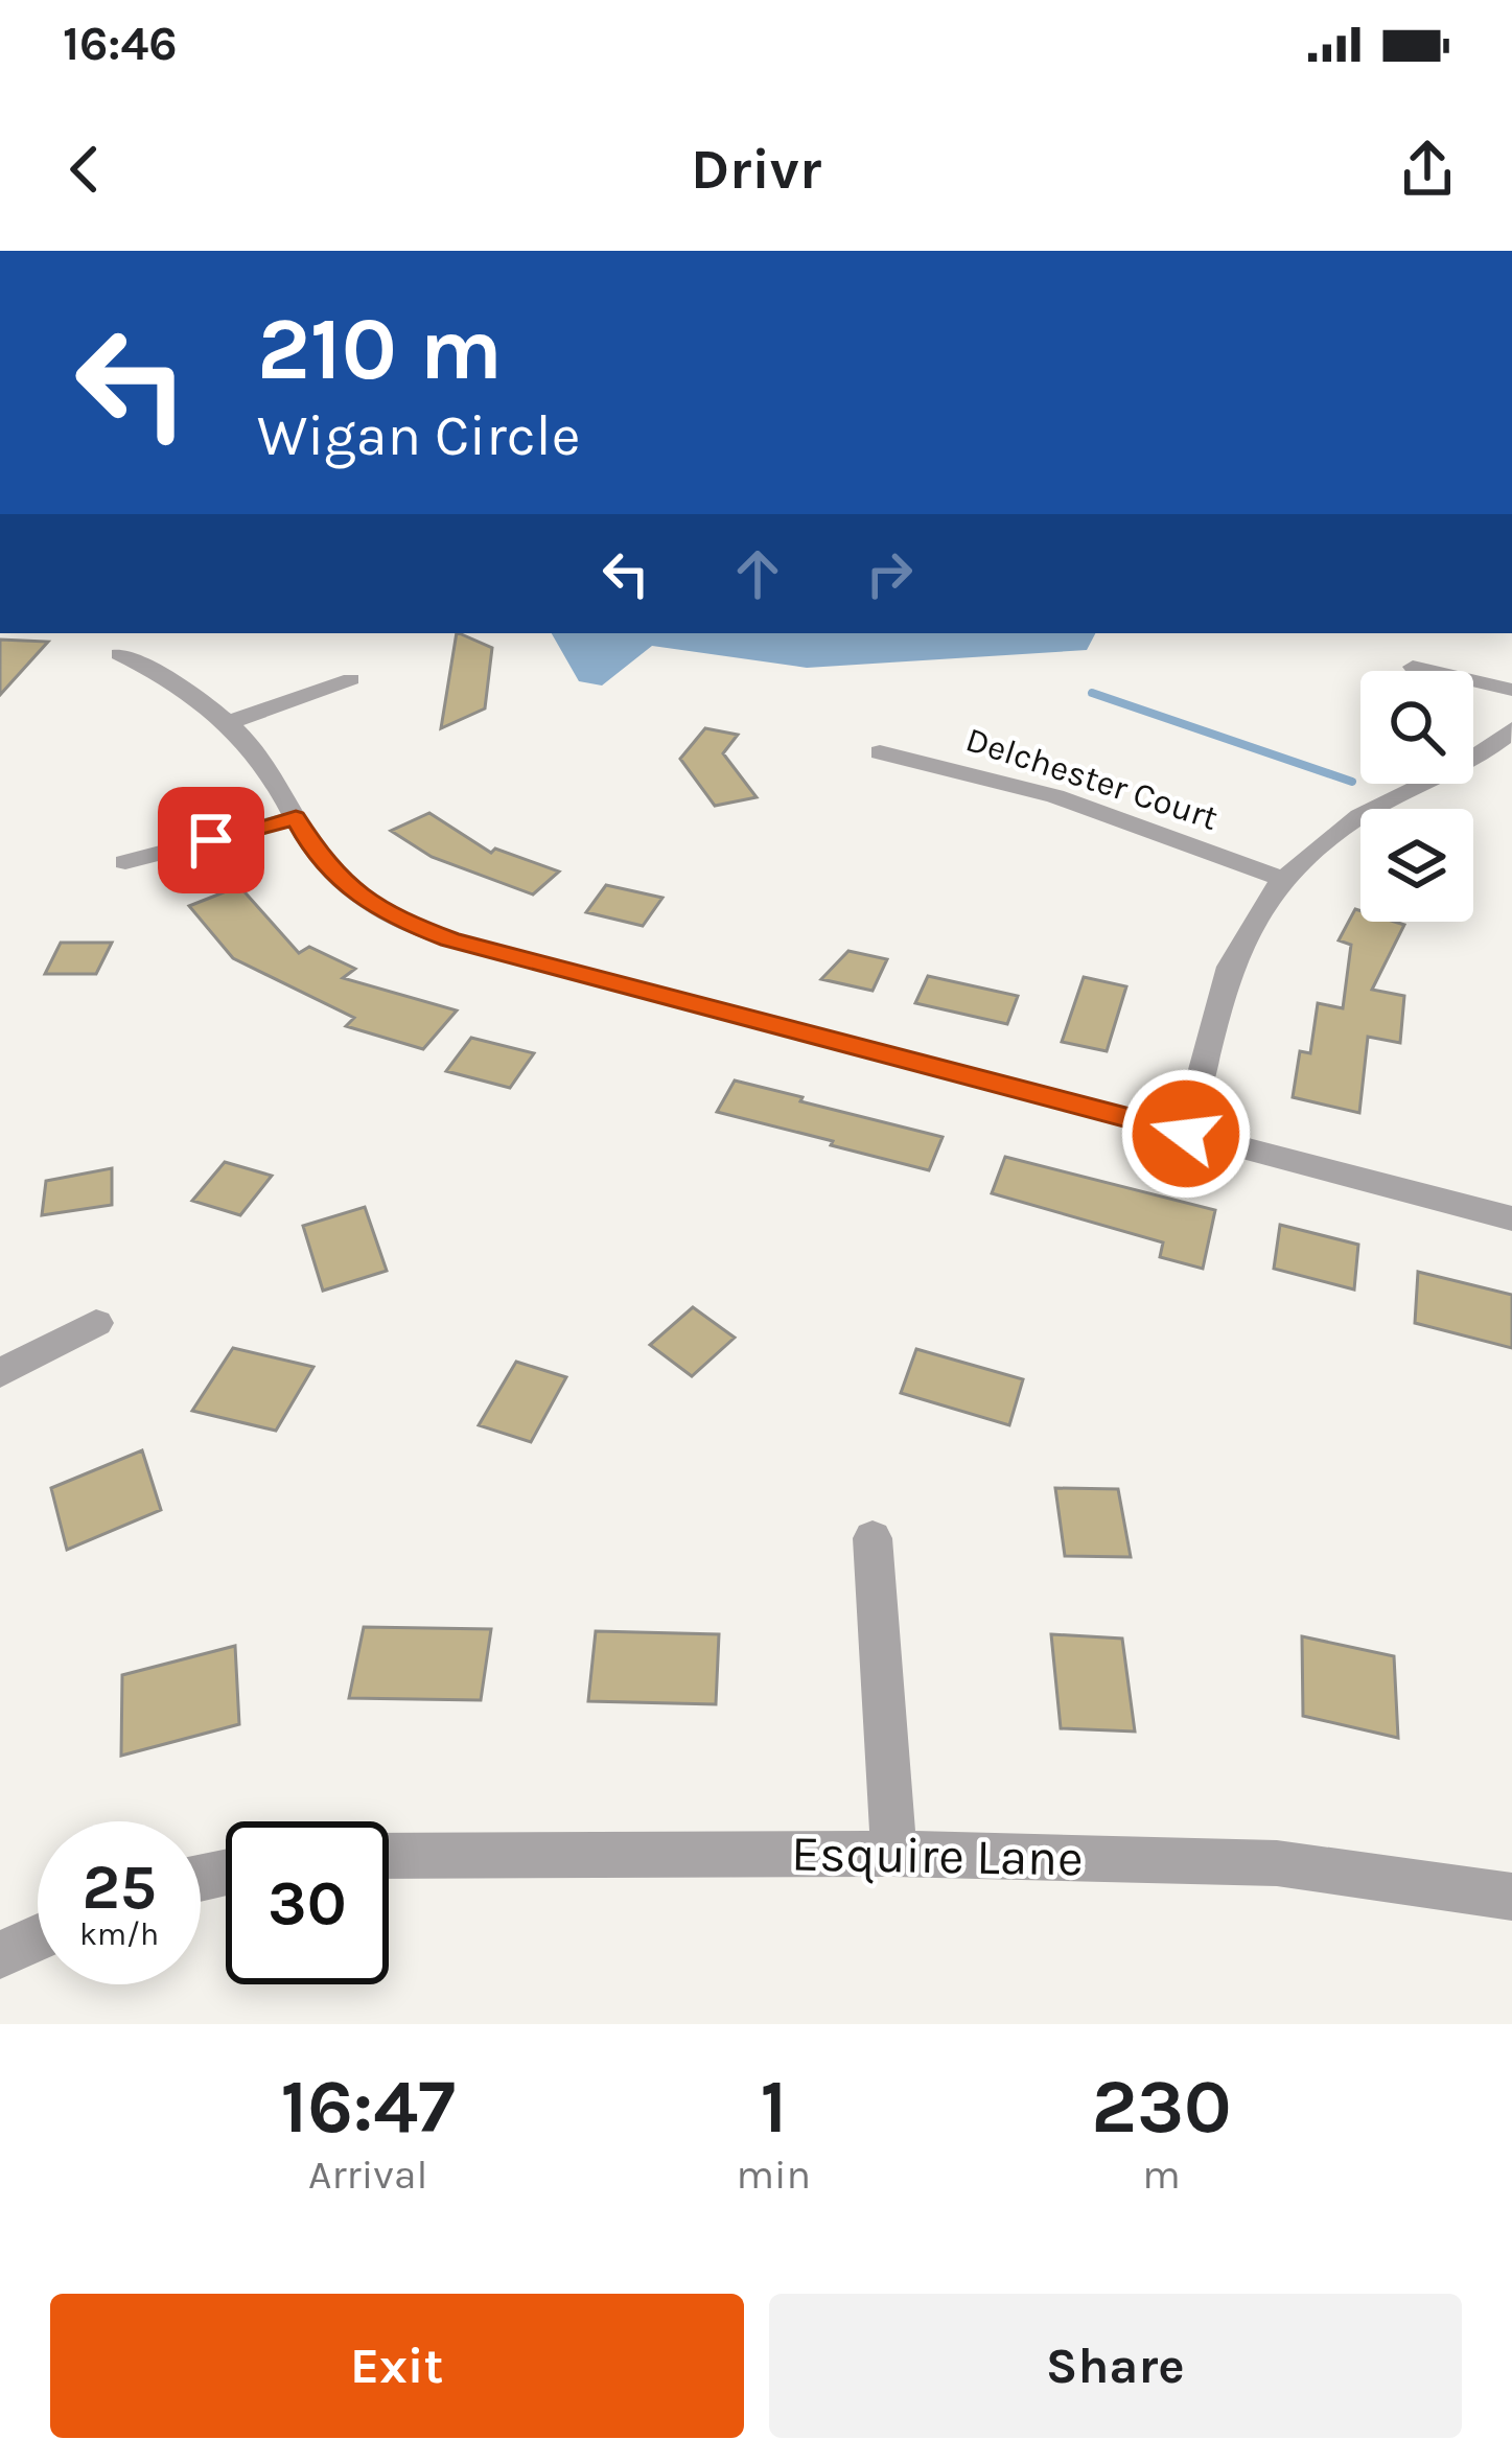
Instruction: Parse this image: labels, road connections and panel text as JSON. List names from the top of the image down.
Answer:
{
  "streets": {
    "street": ["Delchester Court", "Esquire Lane"]
  },
  "page": {
    "status": "16:46",
    "header": "Drivr",
    "turn": ["210 m", "Wigan Circle"],
    "speed": "25 km/h",
    "limit": "30",
    "eta": [
      "16:47",
      "Arrival",
      "1",
      "min",
      "230",
      "m"
    ],
    "buttons": ["Exit", "Share"]
  }
}
